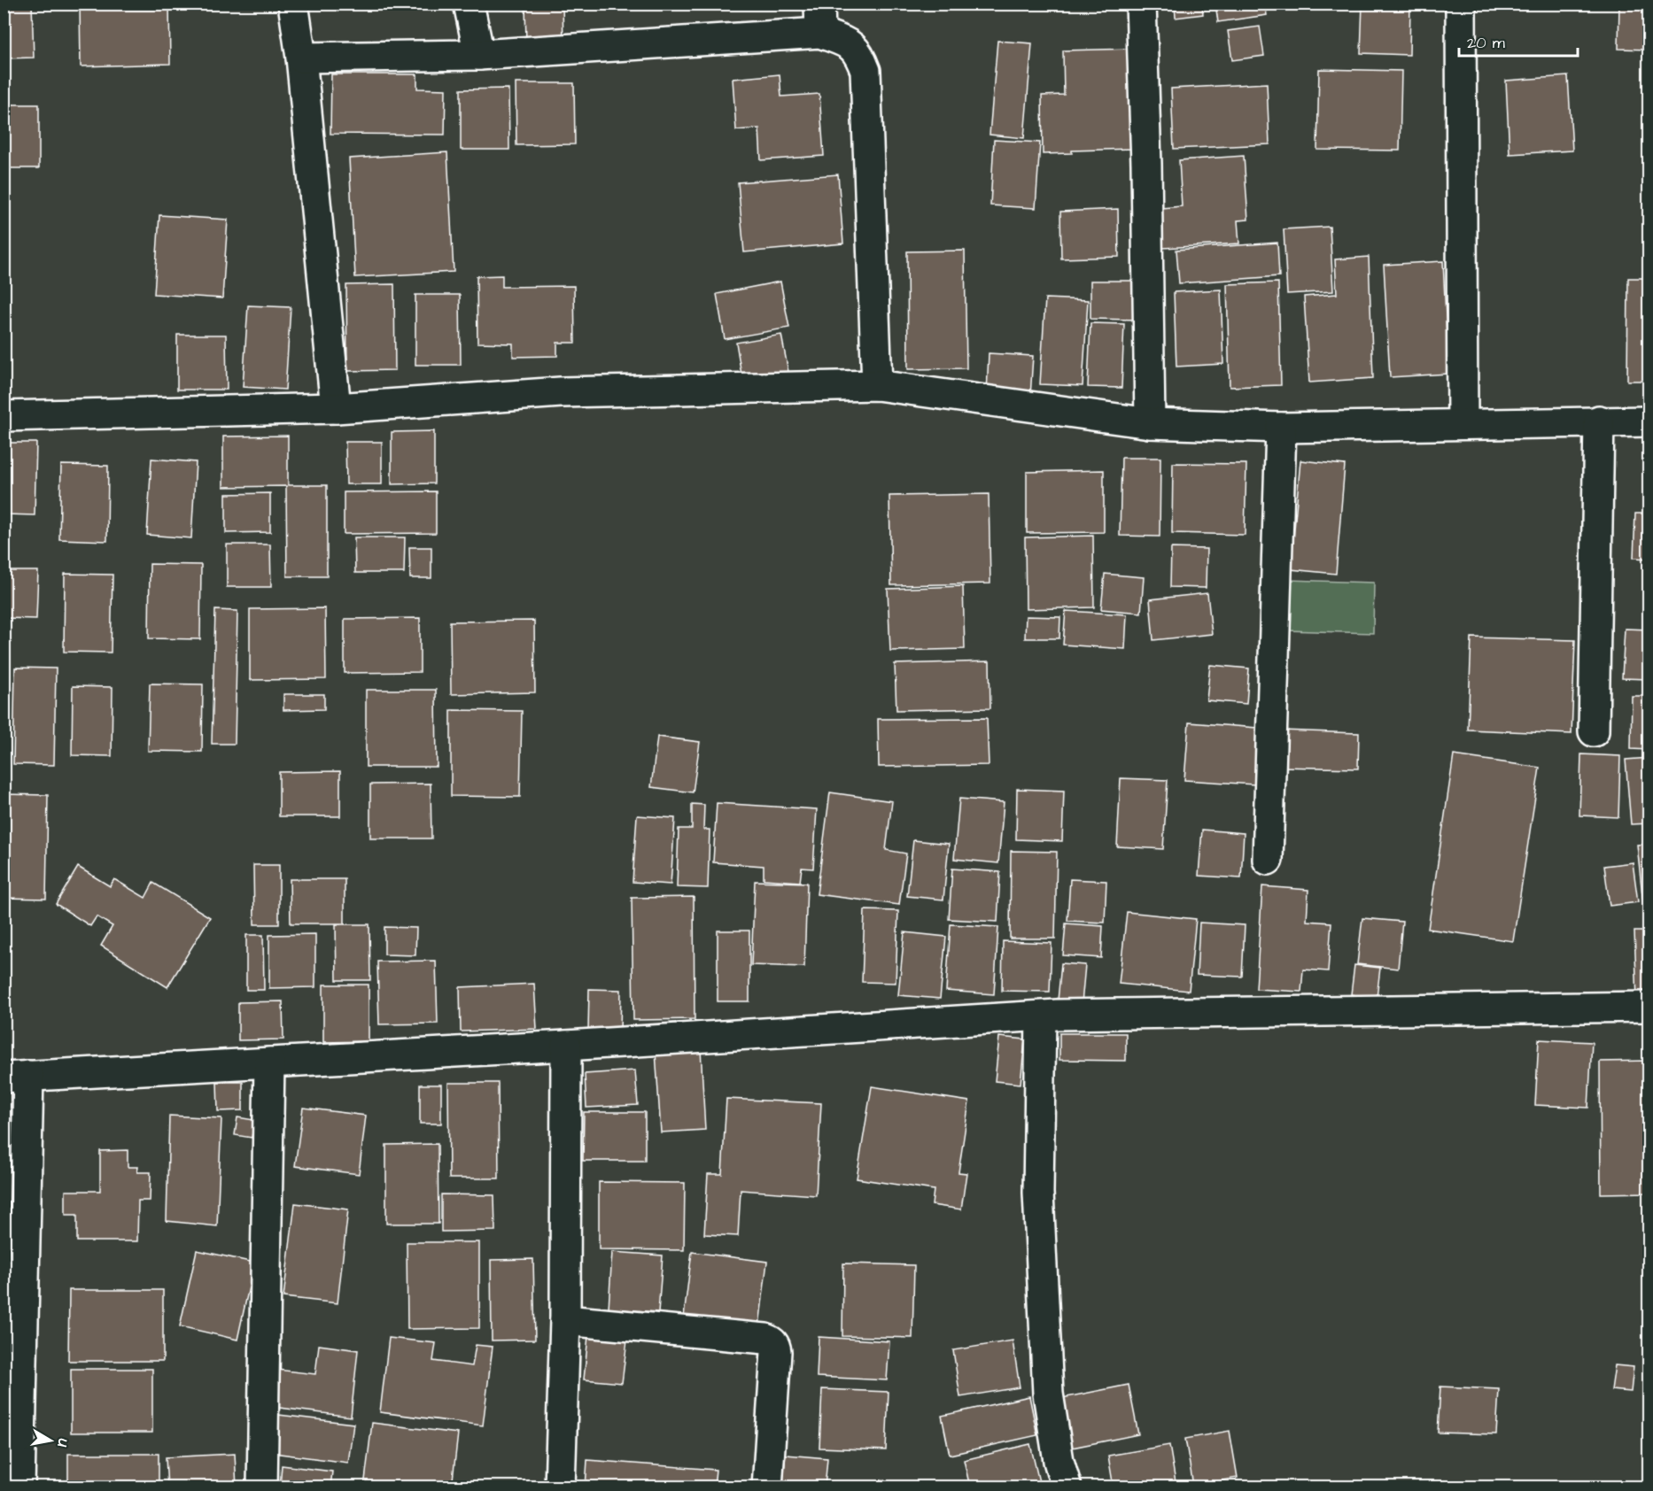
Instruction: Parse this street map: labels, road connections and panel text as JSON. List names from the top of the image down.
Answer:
{
  "scale_bar": "20 m",
  "north": "right"
}
